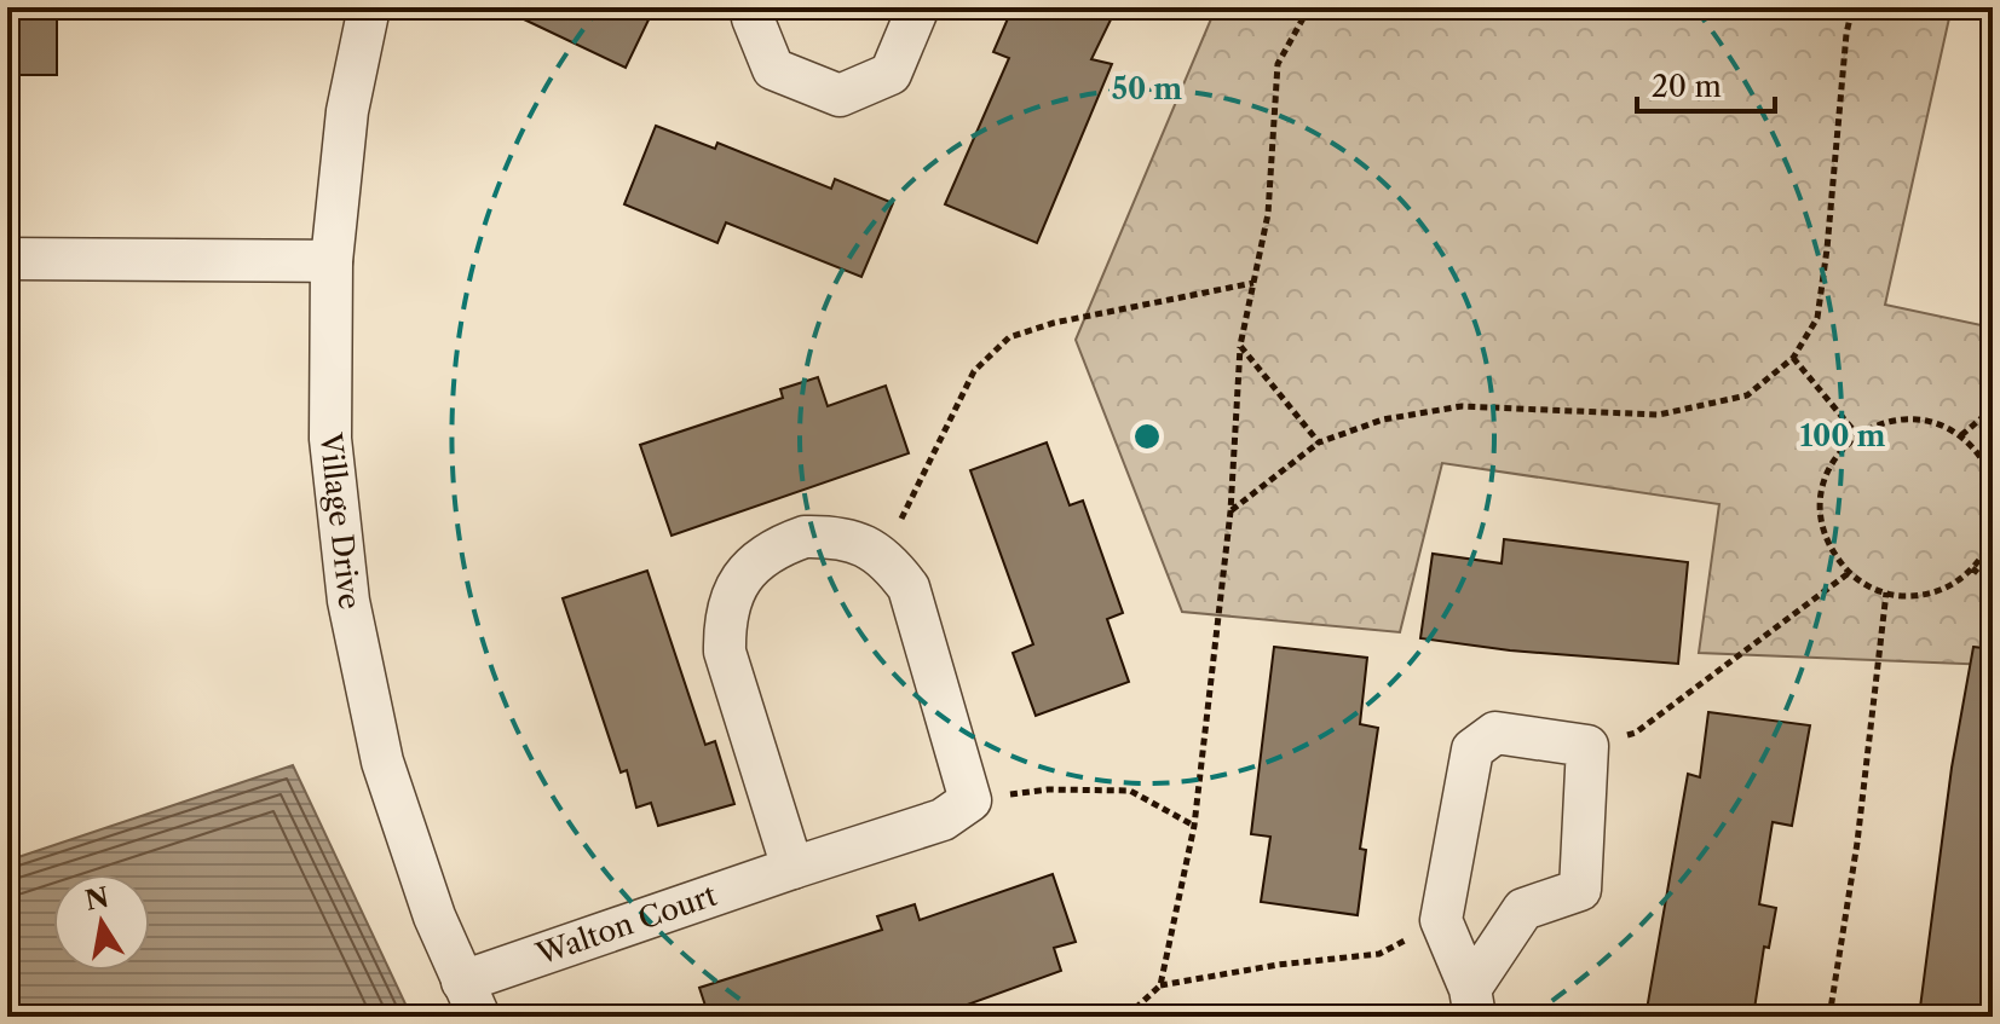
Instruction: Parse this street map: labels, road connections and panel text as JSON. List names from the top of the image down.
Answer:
{
  "streets": {
    "street": ["Village Drive", "Walton Court"]
  },
  "crossings": [
    ["Village Drive", "Walton Court"]
  ],
  "scale_bar": "20 m",
  "north": "top",
  "rings": ["50 m", "100 m"]
}
